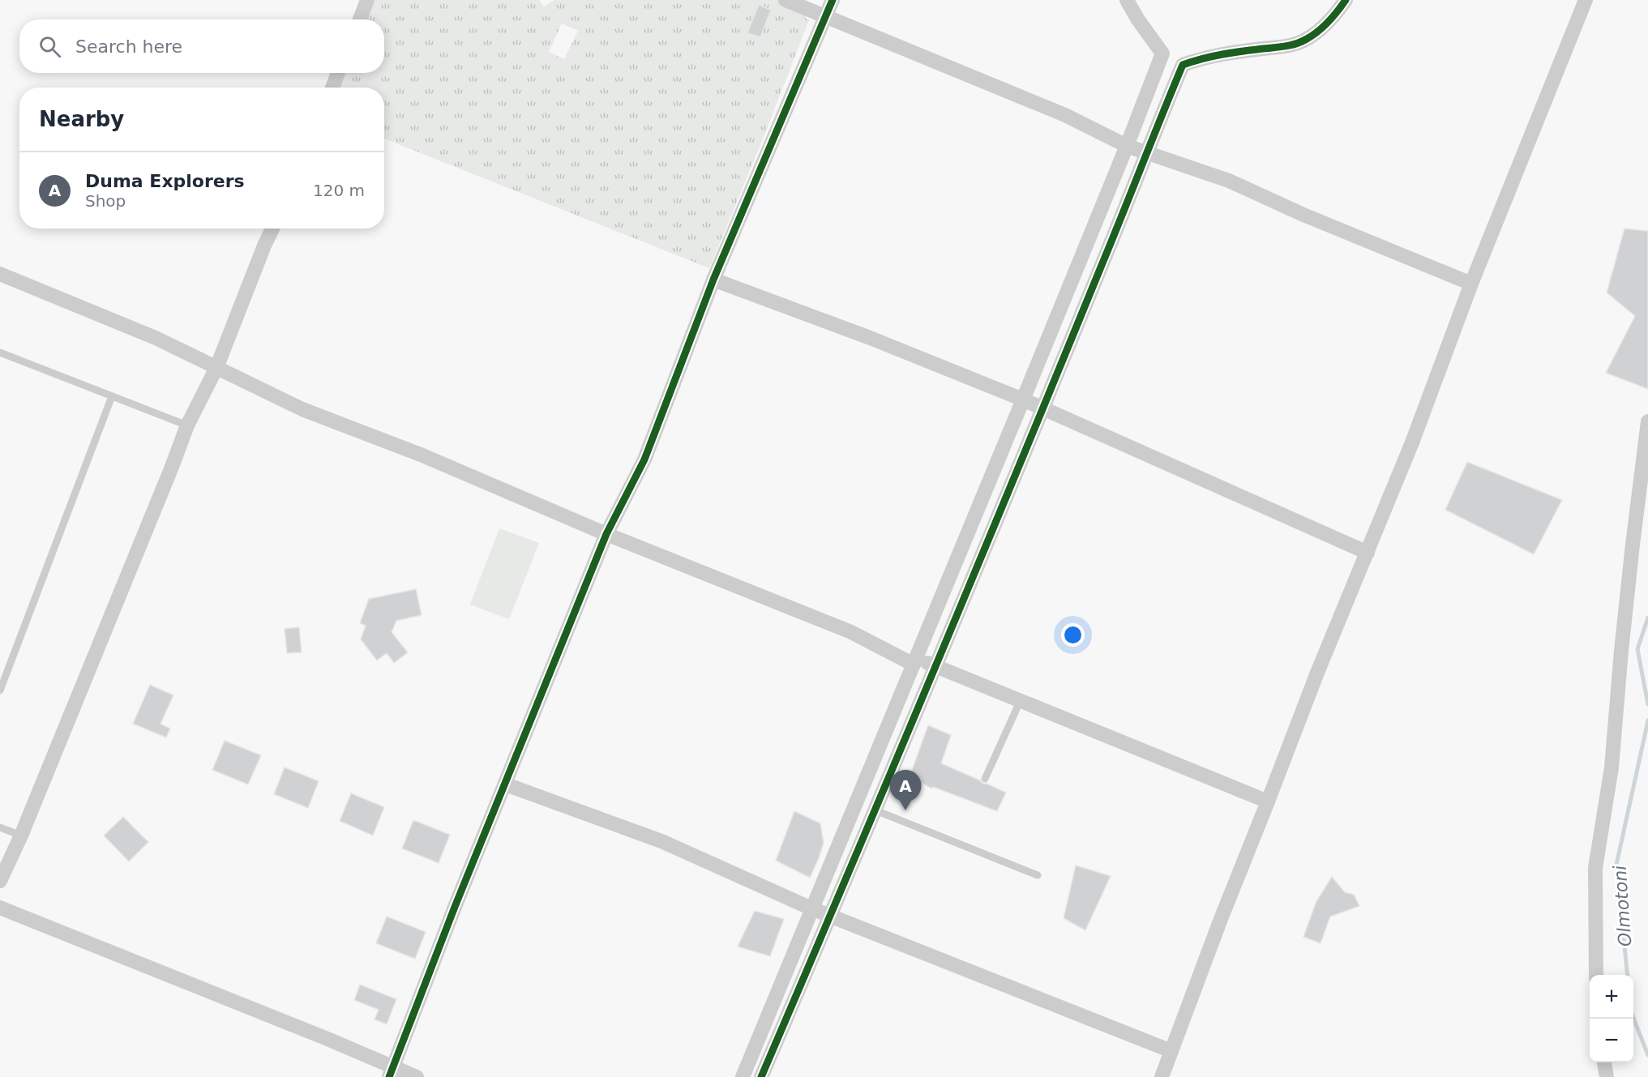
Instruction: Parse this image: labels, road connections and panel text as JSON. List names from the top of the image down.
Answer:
{
  "water": ["Olmotoni"],
  "page": {
    "search": "Search here",
    "heading": "Nearby",
    "list": [
      {
        "mark": "A",
        "name": "Duma Explorers",
        "note": "Shop",
        "value": "120 m"
      }
    ],
    "pins": "A",
    "map_buttons": ["+", "−"]
  }
}
